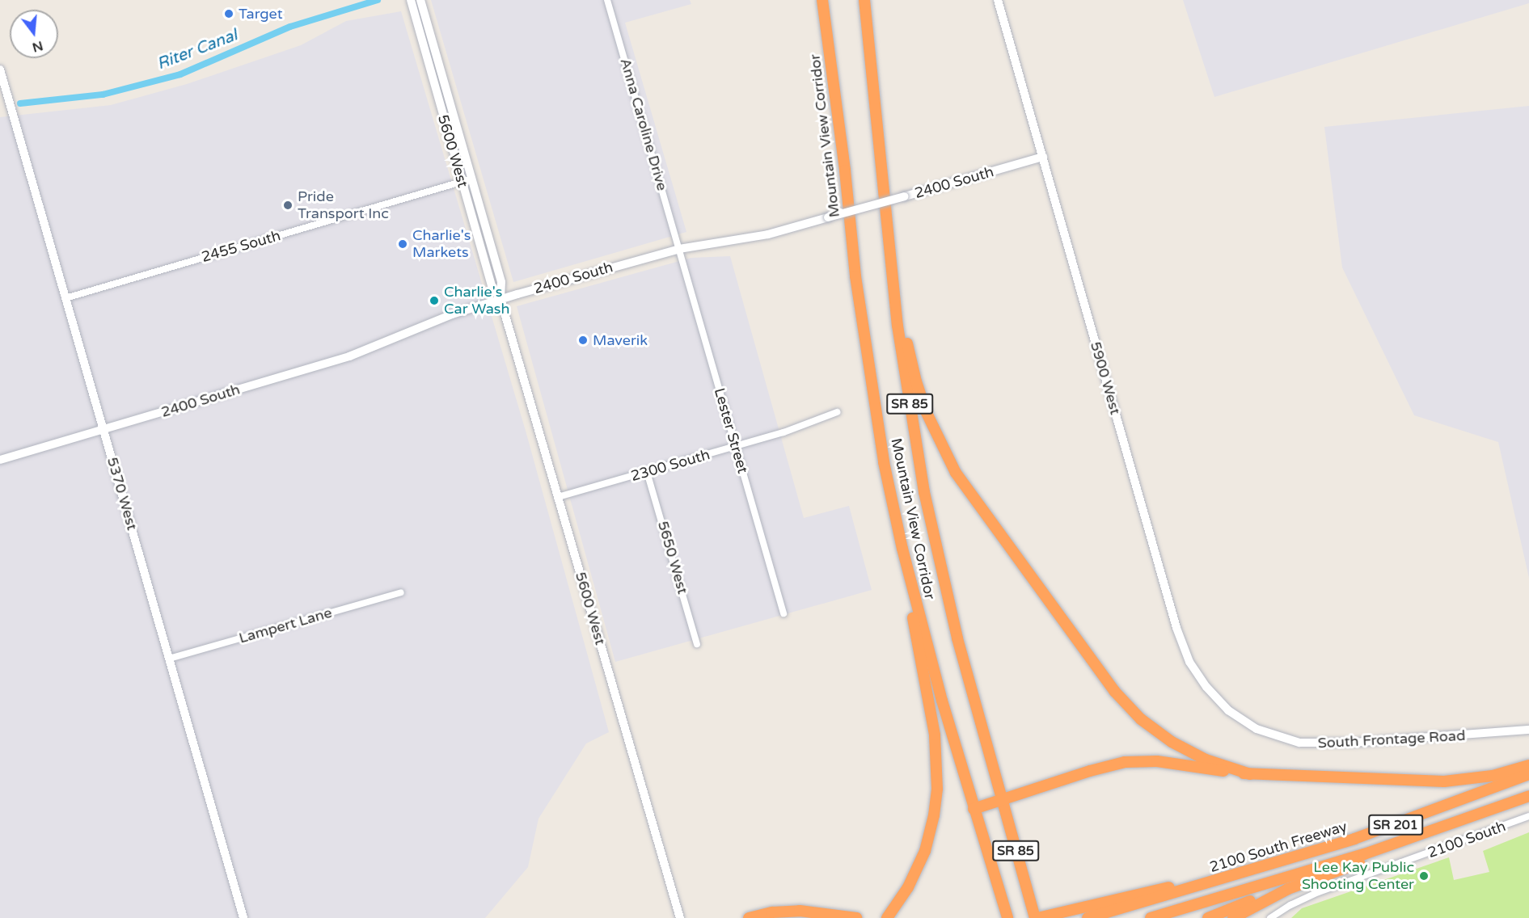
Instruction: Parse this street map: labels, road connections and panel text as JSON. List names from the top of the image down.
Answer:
{
  "streets": {
    "highway": [
      "Mountain View Corridor",
      "SR 85",
      "SR 201",
      "2100 South Freeway"
    ],
    "street": [
      "Anna Caroline Drive",
      "5600 West",
      "2400 South",
      "2455 South",
      "5900 West",
      "Lester Street",
      "2300 South",
      "5370 West",
      "5650 West",
      "Lampert Lane",
      "South Frontage Road",
      "2100 South"
    ]
  },
  "crossings": [
    ["Anna Caroline Drive", "2400 South"],
    ["Anna Caroline Drive", "Lester Street"],
    ["5600 West", "2400 South"],
    ["5600 West", "2455 South"],
    ["5600 West", "2300 South"],
    ["2400 South", "5900 West"],
    ["2400 South", "Lester Street"],
    ["2400 South", "5370 West"],
    ["2455 South", "5370 West"],
    ["5900 West", "South Frontage Road"],
    ["Lester Street", "2300 South"],
    ["2300 South", "5650 West"],
    ["5370 West", "Lampert Lane"]
  ],
  "water": ["Riter Canal"],
  "places": [
    "Target",
    "Pride Transport Inc",
    "Charlie's Markets",
    "Charlie's Car Wash",
    "Maverik",
    "Lee Kay Public Shooting Center"
  ],
  "north": "bottom"
}
